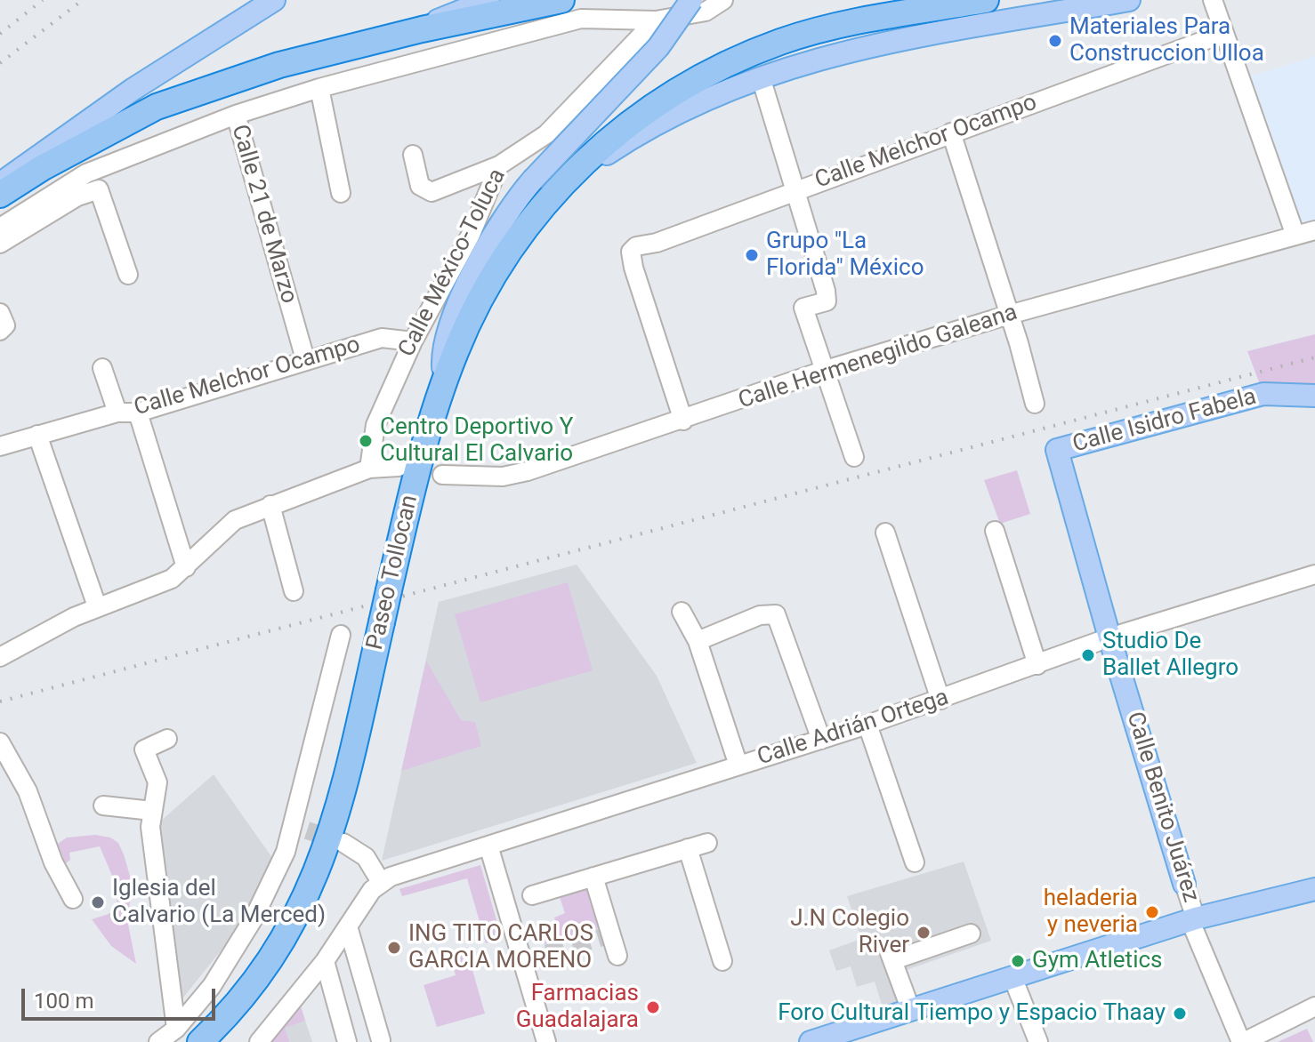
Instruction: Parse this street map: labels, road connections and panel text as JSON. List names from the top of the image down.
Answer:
{
  "streets": {
    "highway": ["Paseo Tollocan"],
    "main road": ["Calle Isidro Fabela", "Calle Benito Juárez"],
    "street": [
      "Calle Melchor Ocampo",
      "Calle 21 de Marzo",
      "Calle México-Toluca",
      "Calle Hermenegildo Galeana",
      "Calle Adrián Ortega"
    ]
  },
  "crossings": [
    ["Calle Melchor Ocampo", "Calle 21 de Marzo"],
    ["Calle Melchor Ocampo", "Calle México-Toluca"],
    ["Calle Melchor Ocampo", "Calle Hermenegildo Galeana"],
    ["Calle Isidro Fabela", "Calle Benito Juárez"],
    ["Calle Adrián Ortega", "Calle Benito Juárez"]
  ],
  "places": [
    "Materiales Para Construccion Ulloa",
    "Grupo \"La Florida\" México",
    "Centro Deportivo Y Cultural El Calvario",
    "Studio De Ballet Allegro",
    "Iglesia del Calvario (La Merced)",
    "heladeria y neveria",
    "J.N Colegio River",
    "ING TITO CARLOS GARCIA MORENO",
    "Gym Atletics",
    "Farmacias Guadalajara",
    "Foro Cultural Tiempo y Espacio Thaay"
  ],
  "scale_bar": "100 m"
}
